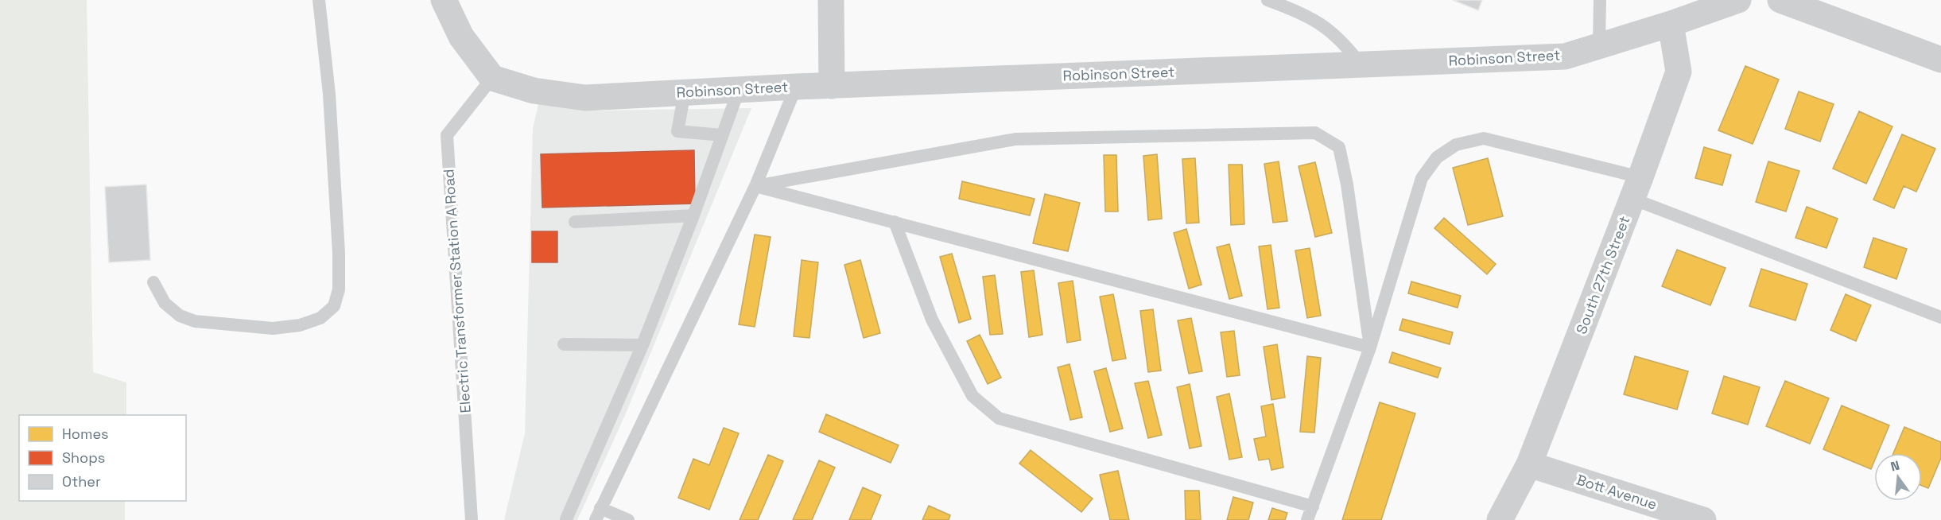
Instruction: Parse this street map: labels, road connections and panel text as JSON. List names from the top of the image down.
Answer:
{
  "streets": {
    "street": ["Robinson Street", "South 27th Street", "Bott Avenue"],
    "lane": ["Electric Transformer Station A Road"]
  },
  "crossings": [
    ["Robinson Street", "South 27th Street"],
    ["Robinson Street", "Electric Transformer Station A Road"],
    ["South 27th Street", "Bott Avenue"]
  ],
  "legend": ["Homes", "Shops", "Other"],
  "north": "top"
}
